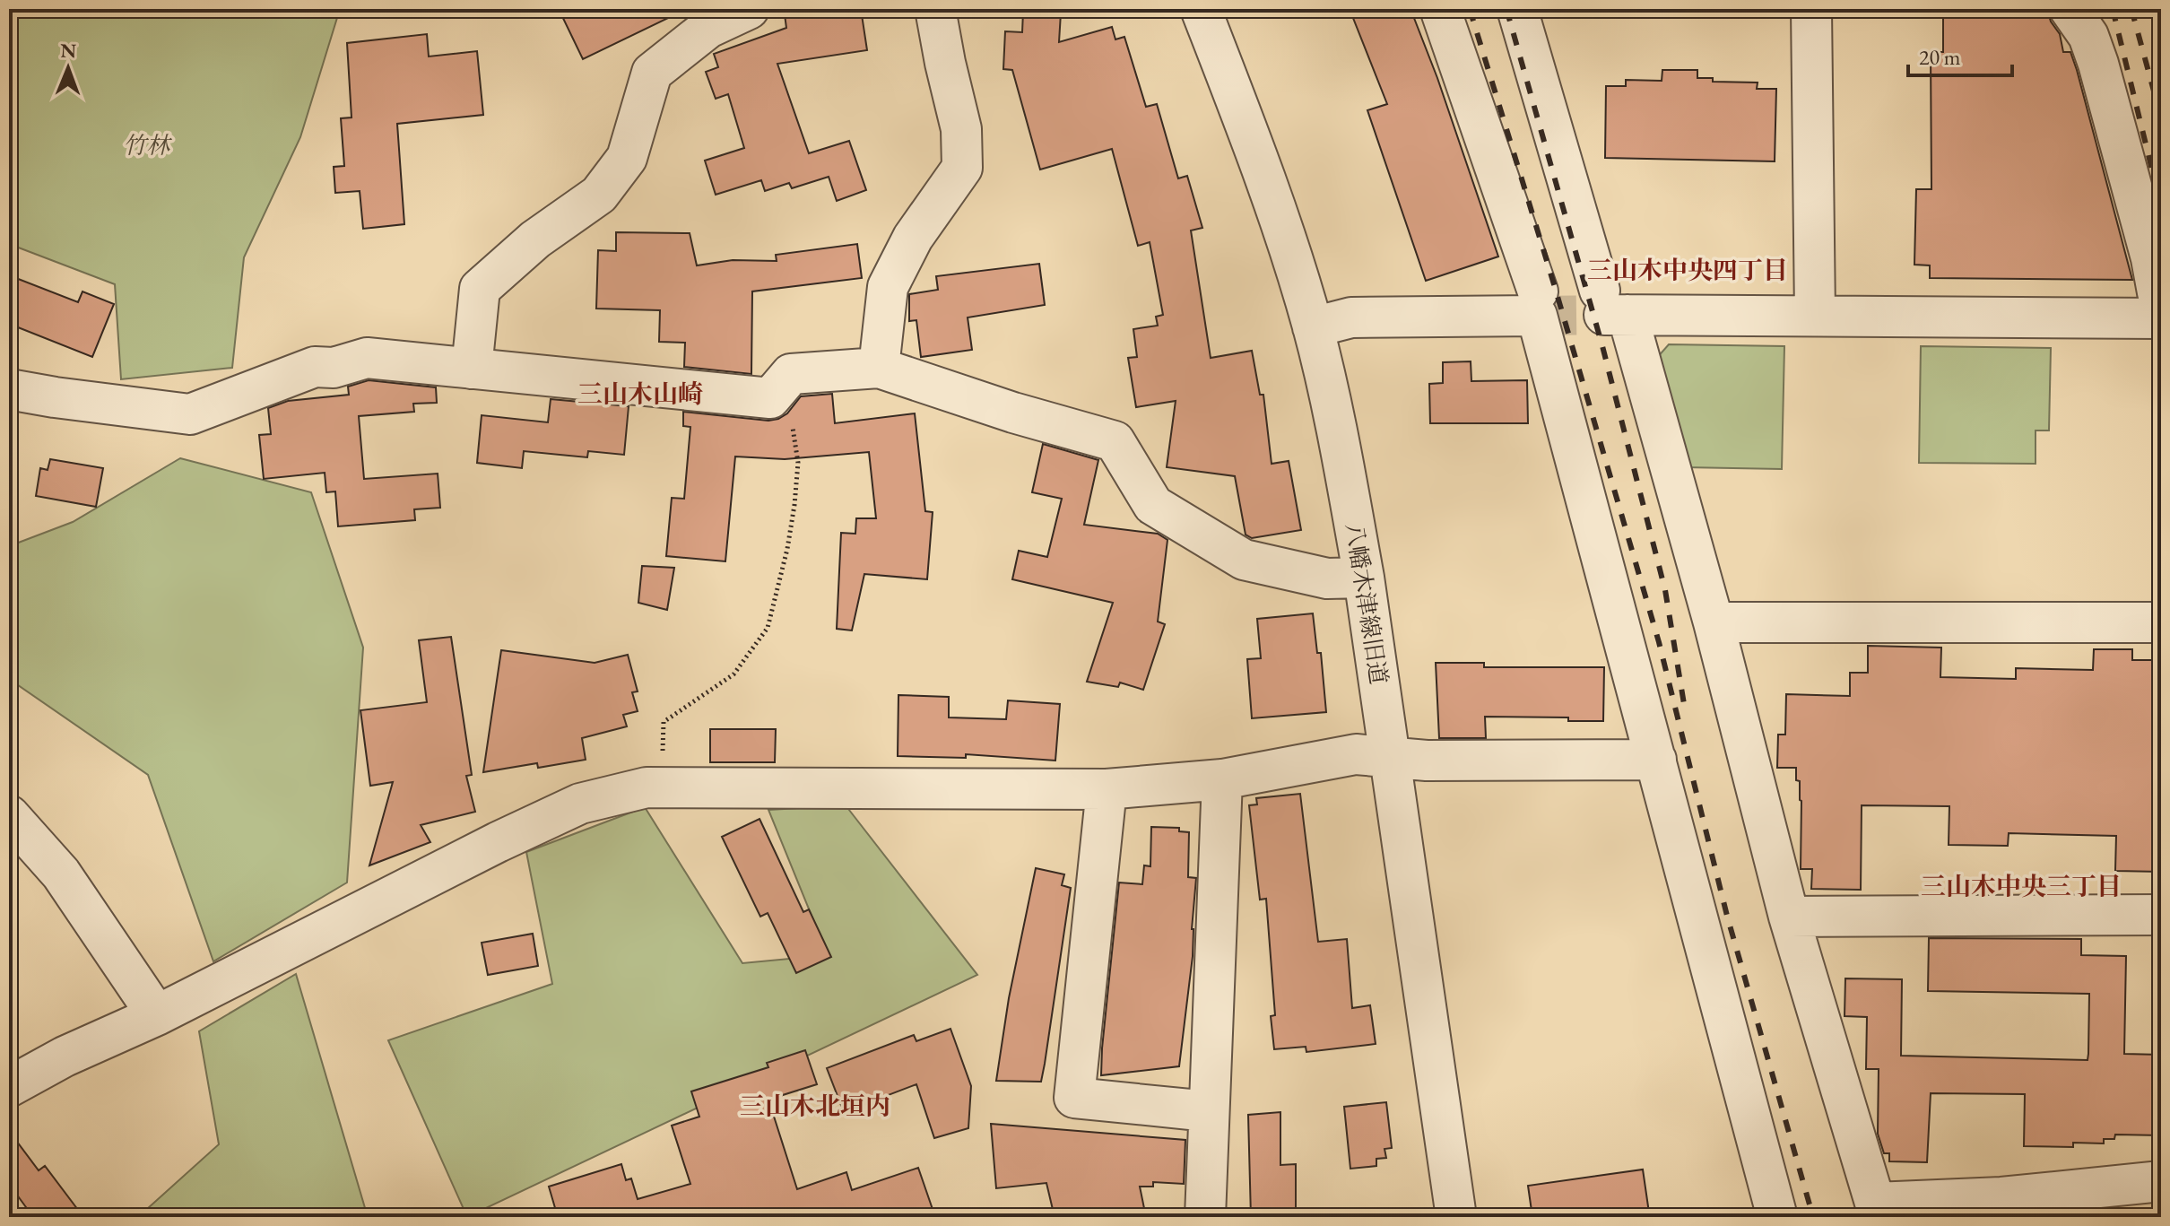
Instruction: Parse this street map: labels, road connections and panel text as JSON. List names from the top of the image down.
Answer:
{
  "streets": {
    "street": ["八幡木津線旧道"]
  },
  "districts": [
    "三山木中央四丁目",
    "三山木山崎",
    "三山木中央三丁目",
    "三山木北垣内"
  ],
  "parks": ["竹林"],
  "scale_bar": "20 m",
  "north": "top"
}
